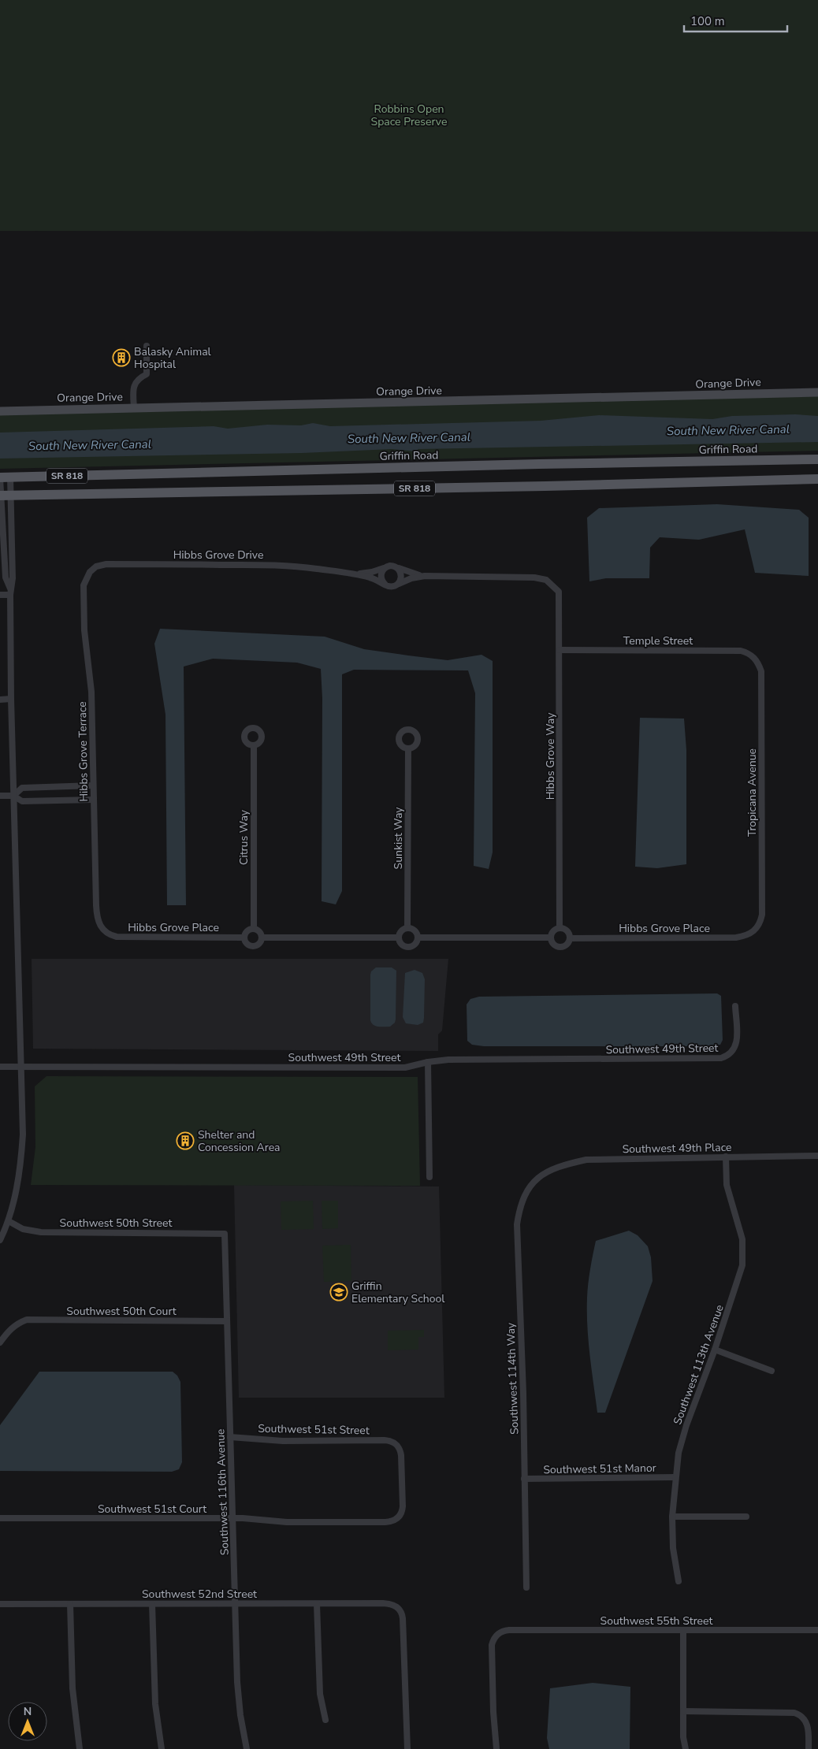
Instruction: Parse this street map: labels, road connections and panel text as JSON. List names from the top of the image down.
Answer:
{
  "streets": {
    "main road": ["Griffin Road", "SR 818"],
    "street": [
      "Orange Drive",
      "Hibbs Grove Drive",
      "Temple Street",
      "Hibbs Grove Terrace",
      "Hibbs Grove Way",
      "Tropicana Avenue",
      "Citrus Way",
      "Sunkist Way",
      "Hibbs Grove Place",
      "Southwest 49th Street",
      "Southwest 49th Place",
      "Southwest 50th Street",
      "Southwest 50th Court",
      "Southwest 113th Avenue",
      "Southwest 114th Way",
      "Southwest 51st Street",
      "Southwest 51st Manor",
      "Southwest 116th Avenue",
      "Southwest 51st Court",
      "Southwest 52nd Street",
      "Southwest 55th Street"
    ]
  },
  "crossings": [
    ["Hibbs Grove Drive", "Hibbs Grove Terrace"],
    ["Temple Street", "Hibbs Grove Way"],
    ["Temple Street", "Tropicana Avenue"],
    ["Hibbs Grove Terrace", "Hibbs Grove Place"],
    ["Hibbs Grove Way", "Hibbs Grove Place"],
    ["Tropicana Avenue", "Hibbs Grove Place"],
    ["Citrus Way", "Hibbs Grove Place"],
    ["Southwest 49th Place", "Southwest 113th Avenue"],
    ["Southwest 49th Place", "Southwest 114th Way"],
    ["Southwest 50th Street", "Southwest 116th Avenue"],
    ["Southwest 50th Court", "Southwest 116th Avenue"],
    ["Southwest 113th Avenue", "Southwest 51st Manor"],
    ["Southwest 114th Way", "Southwest 51st Manor"],
    ["Southwest 51st Street", "Southwest 116th Avenue"],
    ["Southwest 51st Street", "Southwest 51st Court"],
    ["Southwest 116th Avenue", "Southwest 51st Court"],
    ["Southwest 116th Avenue", "Southwest 52nd Street"]
  ],
  "water": ["South New River Canal"],
  "parks": ["Robbins Open Space Preserve"],
  "places": {
    "building": ["Balasky Animal Hospital", "Shelter and Concession Area"],
    "school or university": ["Griffin Elementary School"]
  },
  "scale_bar": "100 m",
  "north": "top"
}
